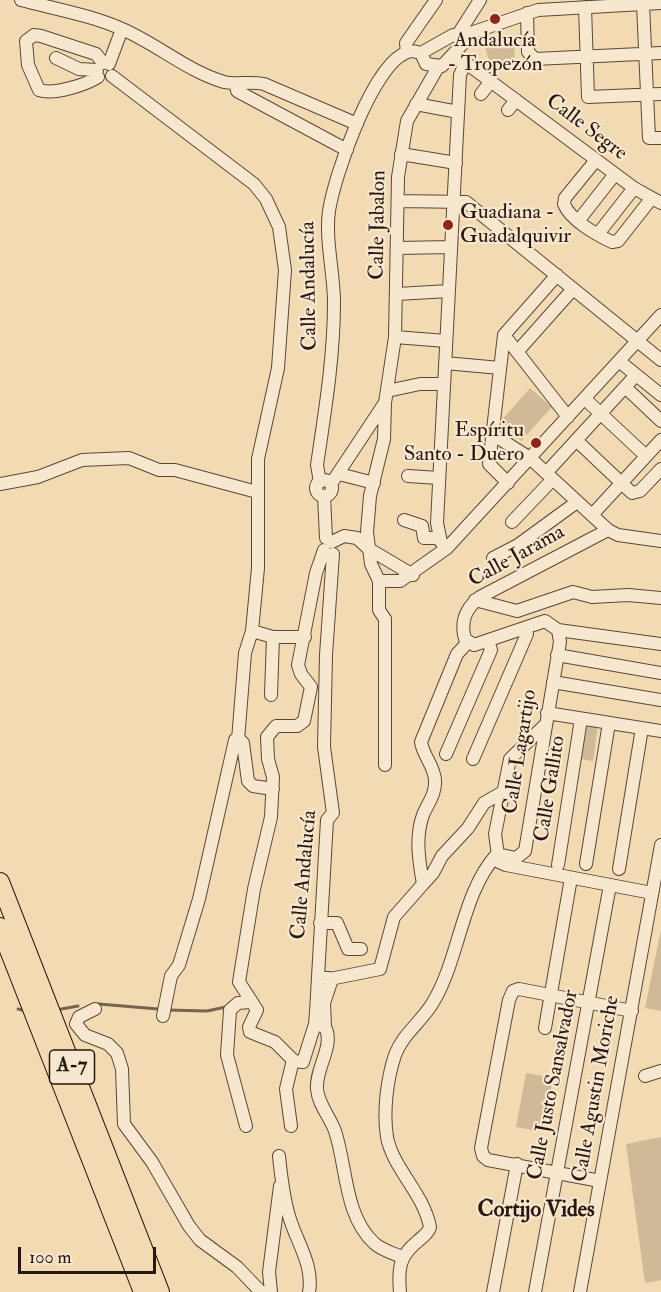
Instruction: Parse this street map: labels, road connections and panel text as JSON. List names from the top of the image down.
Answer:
{
  "streets": {
    "highway": ["A-7"],
    "street": [
      "Calle Segre",
      "Calle Jabalon",
      "Calle Andalucía",
      "Calle Jarama",
      "Calle Lagartijo",
      "Calle Gallito",
      "Calle Justo Sansalvador",
      "Calle Agustin Moriche"
    ]
  },
  "districts": ["Cortijo Vides"],
  "places": ["Andalucía - Tropezón", "Guadiana - Guadalquivir", "Espíritu Santo - Duero"],
  "scale_bar": "100 m"
}
